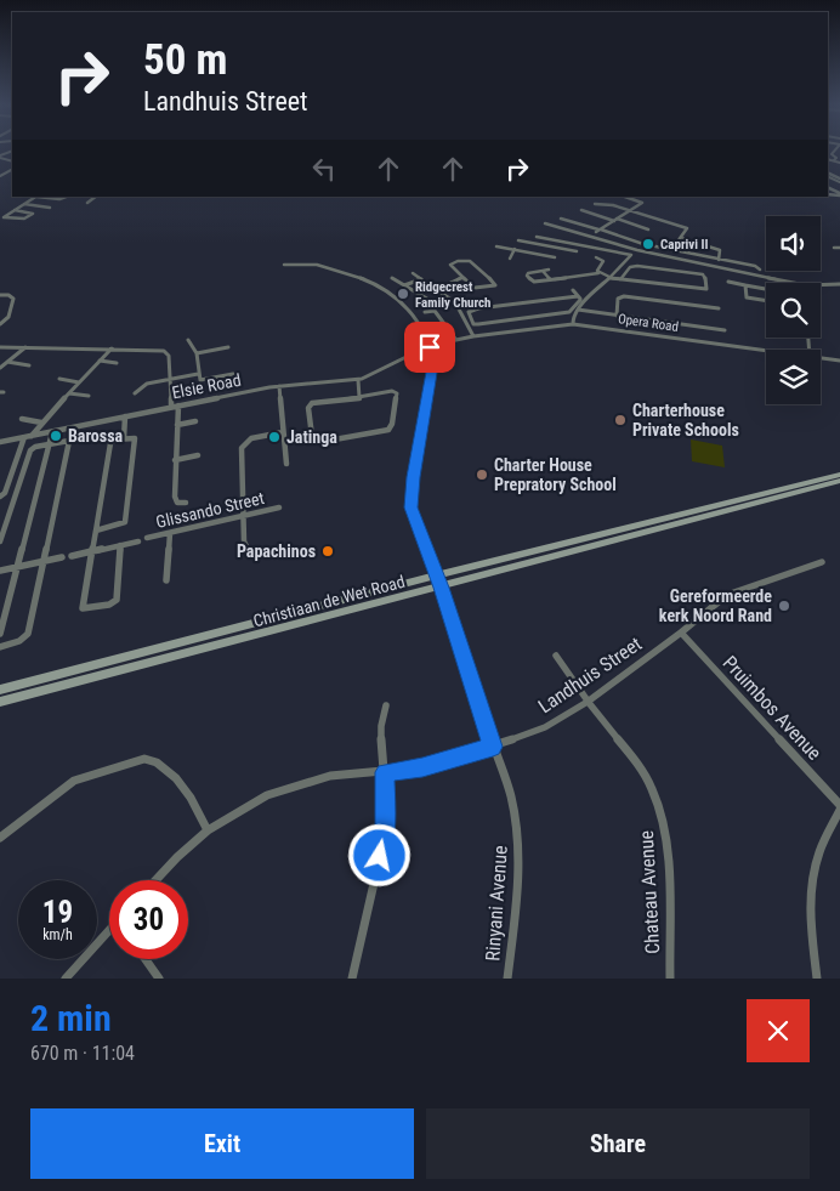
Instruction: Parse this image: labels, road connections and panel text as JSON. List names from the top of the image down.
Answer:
{
  "streets": {
    "main road": ["Christiaan de Wet Road"],
    "street": [
      "Opera Road",
      "Elsie Road",
      "Glissando Street",
      "Landhuis Street",
      "Pruimbos Avenue",
      "Chateau Avenue",
      "Rinyani Avenue"
    ]
  },
  "crossings": [
    ["Opera Road", "Rinyani Avenue"],
    ["Christiaan de Wet Road", "Rinyani Avenue"],
    ["Landhuis Street", "Pruimbos Avenue"],
    ["Landhuis Street", "Chateau Avenue"],
    ["Landhuis Street", "Rinyani Avenue"]
  ],
  "places": [
    "Caprivi II",
    "Ridgecrest Family Church",
    "Charterhouse Private Schools",
    "Barossa",
    "Jatinga",
    "Charter House Prepratory School",
    "Papachinos",
    "Gereformeerde kerk Noord Rand"
  ],
  "page": {
    "turn": ["50 m", "Landhuis Street"],
    "speed": "19 km/h",
    "limit": "30",
    "heading": ["2 min", "670 m · 11:04"],
    "buttons": ["Exit", "Share"]
  }
}
